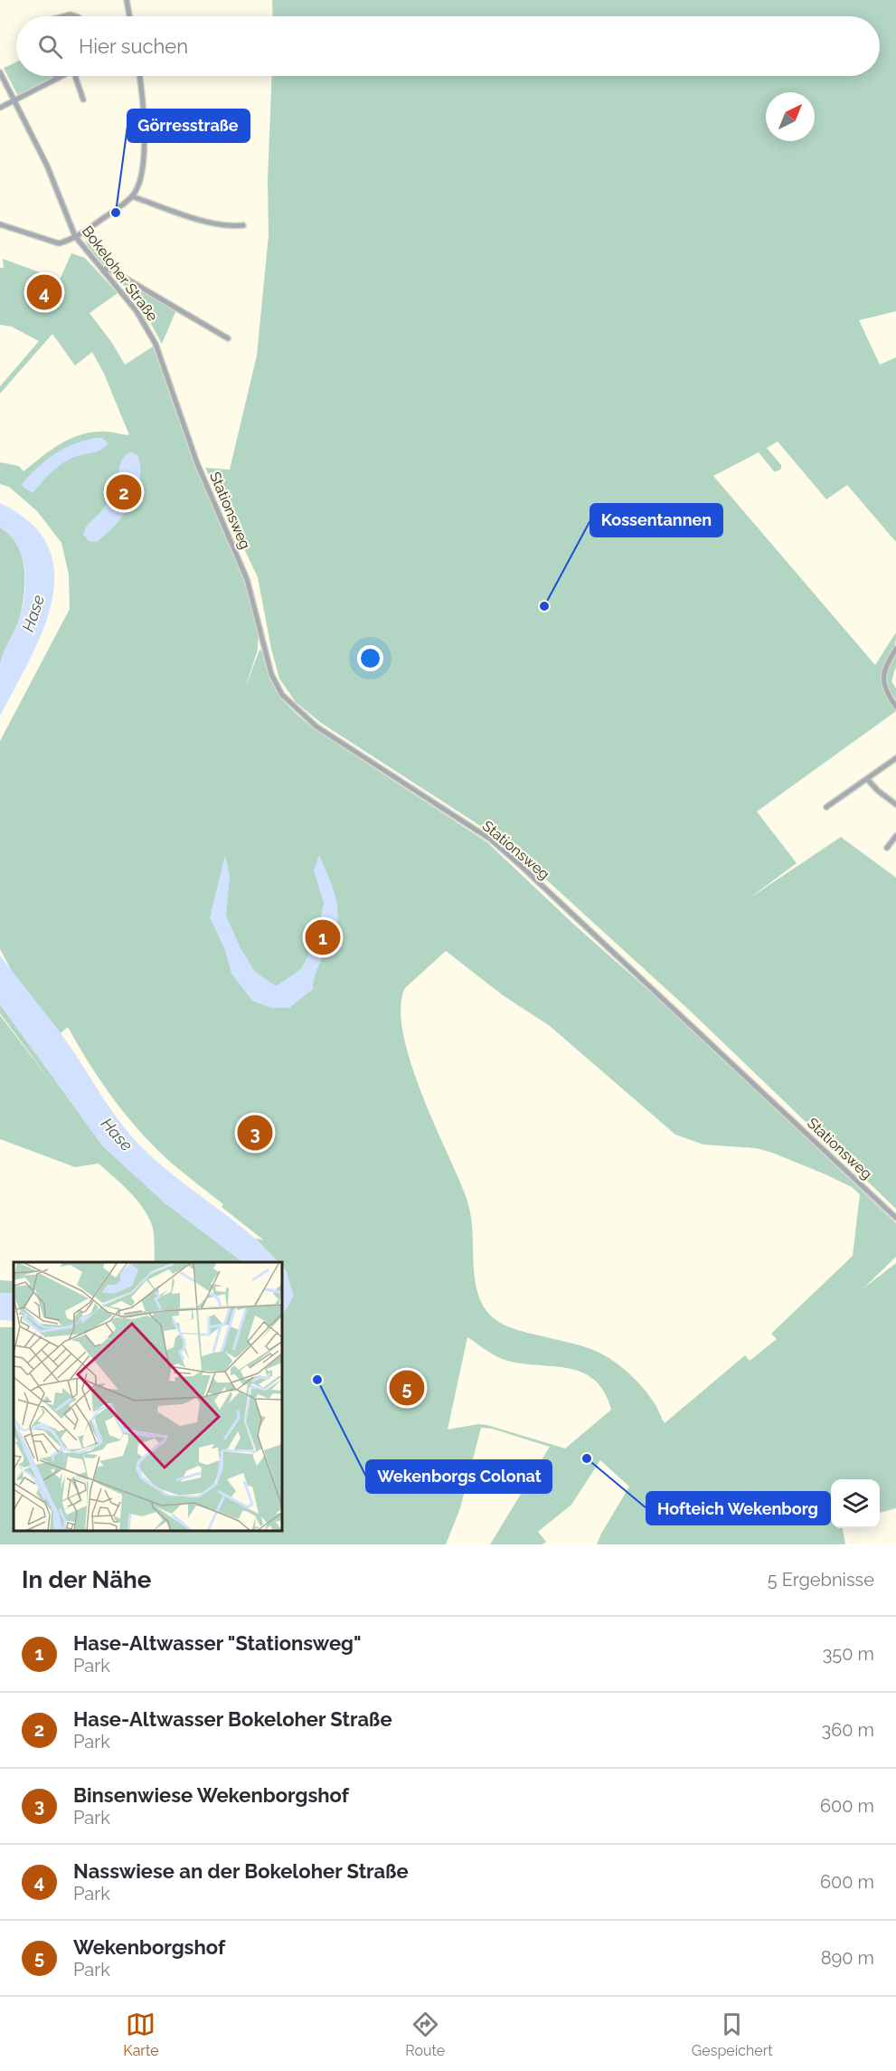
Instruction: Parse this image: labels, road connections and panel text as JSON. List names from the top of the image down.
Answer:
{
  "streets": {
    "street": ["Bokeloher Straße", "Stationsweg"]
  },
  "crossings": [
    ["Bokeloher Straße", "Stationsweg"]
  ],
  "water": ["Hase"],
  "places": [
    "Görresstraße",
    "Kossentannen",
    "Wekenborgs Colonat",
    "Hofteich Wekenborg"
  ],
  "north": "top right",
  "page": {
    "search": "Hier suchen",
    "pins": [
      "4",
      "2",
      "1",
      "3",
      "5"
    ],
    "heading": ["In der Nähe", "5 Ergebnisse"],
    "list": [
      {
        "mark": "1",
        "name": "Hase-Altwasser \"Stationsweg\"",
        "note": "Park",
        "value": "350 m"
      },
      {
        "mark": "2",
        "name": "Hase-Altwasser Bokeloher Straße",
        "note": "Park",
        "value": "360 m"
      },
      {
        "mark": "3",
        "name": "Binsenwiese Wekenborgshof",
        "note": "Park",
        "value": "600 m"
      },
      {
        "mark": "4",
        "name": "Nasswiese an der Bokeloher Straße",
        "note": "Park",
        "value": "600 m"
      },
      {
        "mark": "5",
        "name": "Wekenborgshof",
        "note": "Park",
        "value": "890 m"
      }
    ],
    "nav": ["Karte", "Route", "Gespeichert"]
  }
}
